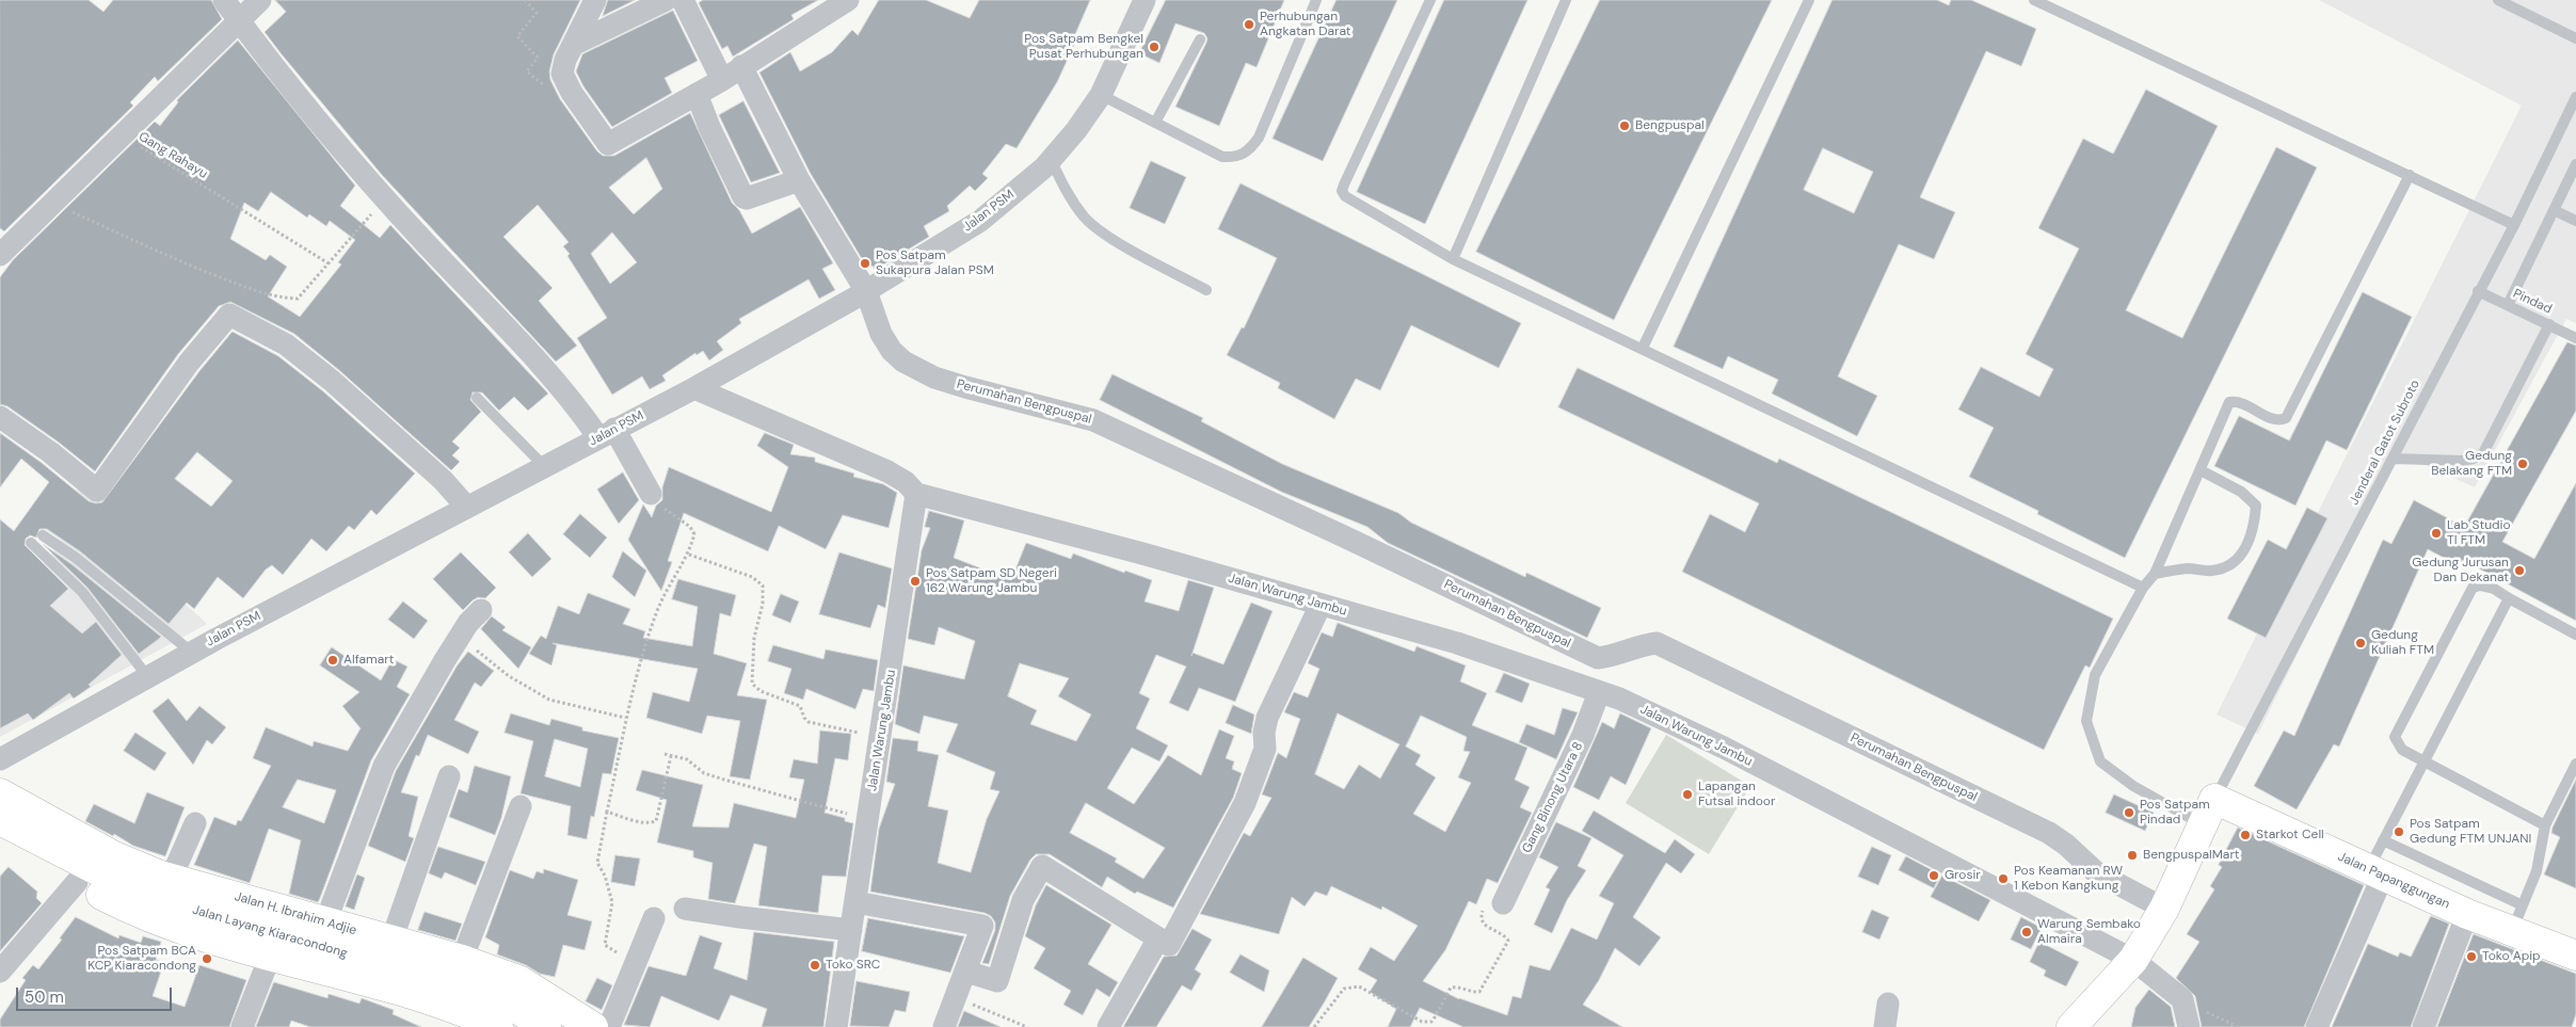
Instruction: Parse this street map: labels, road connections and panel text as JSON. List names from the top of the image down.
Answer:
{
  "streets": {
    "main road": ["Jalan Papanggungan", "Jalan H. Ibrahim Adjie", "Jalan Layang Kiaracondong"],
    "street": [
      "Jalan PSM",
      "Perumahan Bengpuspal",
      "Jalan Warung Jambu",
      "Gang Binong Utara 8"
    ],
    "lane": ["Pindad", "Jenderal Gatot Subroto"],
    "path": ["Gang Rahayu"]
  },
  "crossings": [
    ["Jalan PSM", "Perumahan Bengpuspal"],
    ["Pindad", "Jenderal Gatot Subroto"],
    ["Jenderal Gatot Subroto", "Jalan Papanggungan"],
    ["Jalan Warung Jambu", "Gang Binong Utara 8"]
  ],
  "places": [
    "Perhubungan Angkatan Darat",
    "Pos Satpam Bengkel Pusat Perhubungan",
    "Bengpuspal",
    "Pos Satpam Sukapura Jalan PSM",
    "Gedung Belakang FTM",
    "Lab Studio TI FTM",
    "Gedung Jurusan Dan Dekanat",
    "Pos Satpam SD Negeri 162 Warung Jambu",
    "Gedung Kuliah FTM",
    "Alfamart",
    "Lapangan Futsal indoor",
    "Pos Satpam Pindad",
    "Pos Satpam Gedung FTM UNJANI",
    "Starkot Cell",
    "BengpuspalMart",
    "Grosir",
    "Pos Keamanan RW 1 Kebon Kangkung",
    "Warung Sembako Almaira",
    "Toko Apip",
    "Pos Satpam BCA KCP Kiaracondong",
    "Toko SRC"
  ],
  "scale_bar": "50 m"
}
